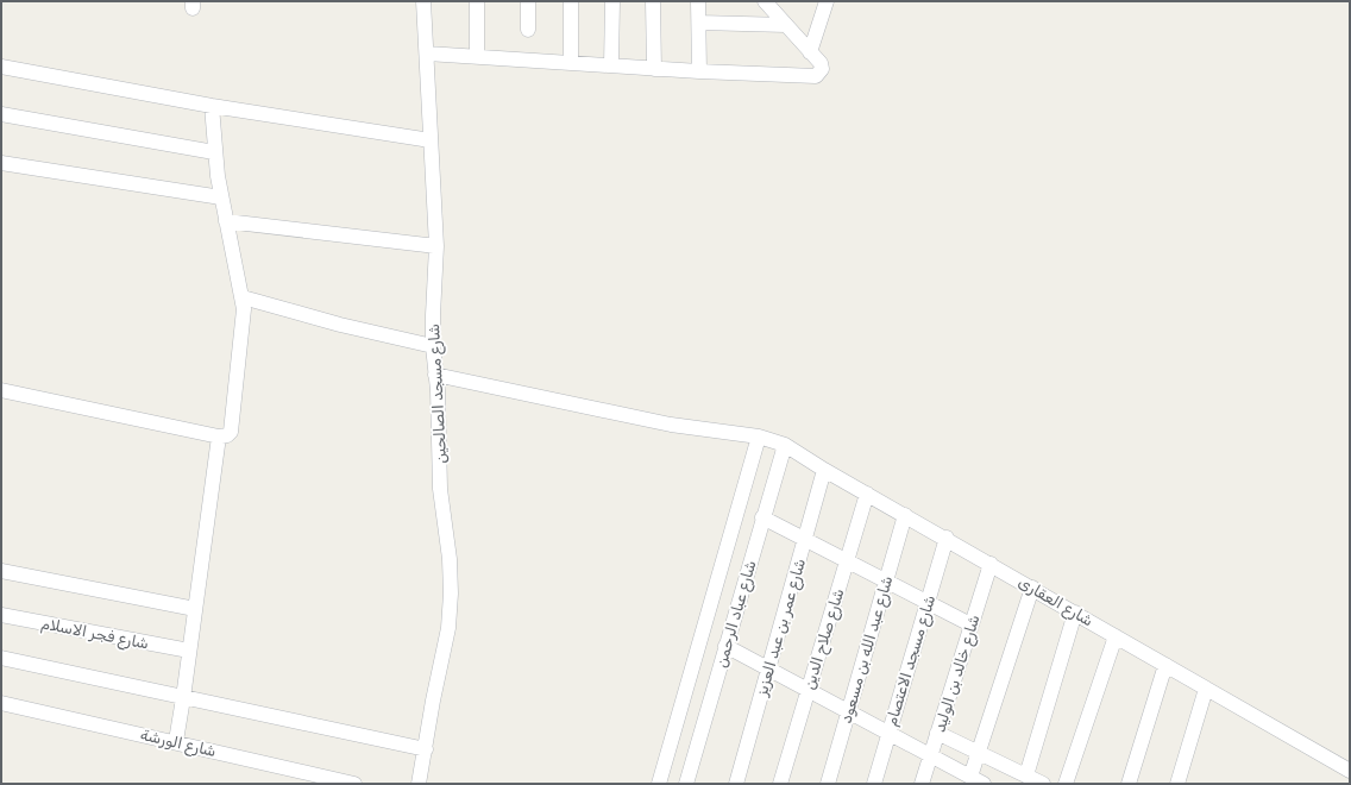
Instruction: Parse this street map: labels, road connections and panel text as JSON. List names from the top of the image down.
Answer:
{
  "streets": {
    "street": [
      "شارع مسجد الصالحين",
      "شارع العقارى",
      "شارع عباد الرحمن",
      "شارع عمر بن عبد العزيز",
      "شارع فجر الاسلام",
      "شارع صلاح الدين",
      "شارع عبد الله بن مسعود",
      "شارع مسجد الاعتصام",
      "شارع خالد بن الوليد",
      "شارع الورشة"
    ]
  },
  "crossings": [
    ["شارع مسجد الصالحين", "شارع العقارى"],
    ["شارع العقارى", "شارع عباد الرحمن"],
    ["شارع العقارى", "شارع عمر بن عبد العزيز"],
    ["شارع العقارى", "شارع صلاح الدين"],
    ["شارع العقارى", "شارع عبد الله بن مسعود"],
    ["شارع العقارى", "شارع مسجد الاعتصام"],
    ["شارع العقارى", "شارع خالد بن الوليد"]
  ]
}
